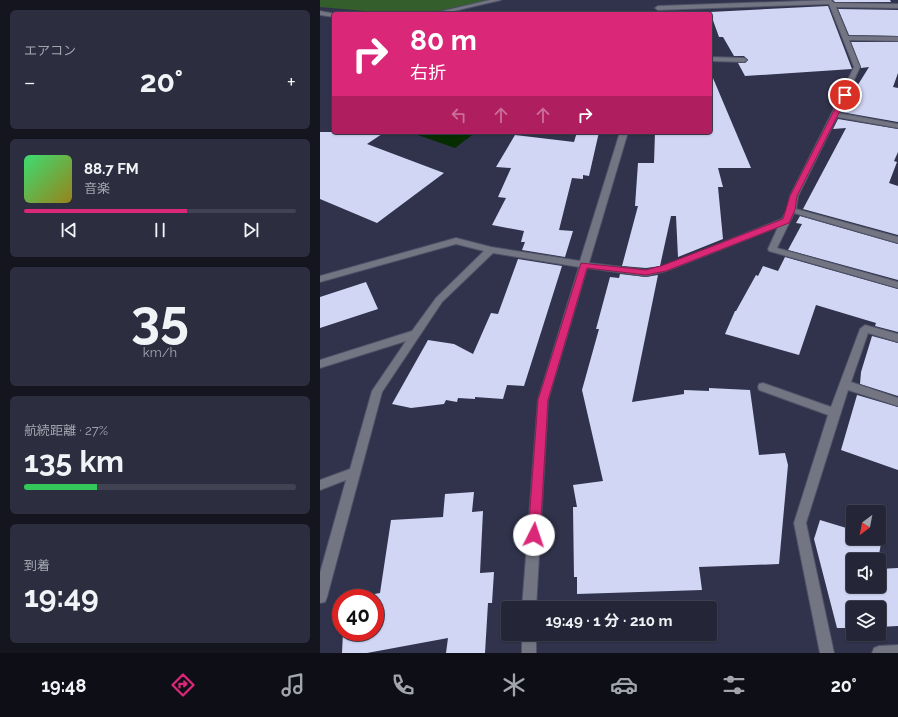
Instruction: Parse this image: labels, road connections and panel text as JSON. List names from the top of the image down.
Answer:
{
  "north": "bottom left",
  "page": {
    "tile": [
      "エアコン",
      ["35", "km/h"],
      ["航続距離 · 27%", "135 km"],
      ["到着", "19:49"]
    ],
    "turn": ["80 m", "右折"],
    "heat": ["−", "20°", "+"],
    "song": ["88.7 FM", "音楽"],
    "limit": "40",
    "trip": "19:49 · 1 分 · 210 m",
    "tabs": ["19:48", "20°"]
  }
}
